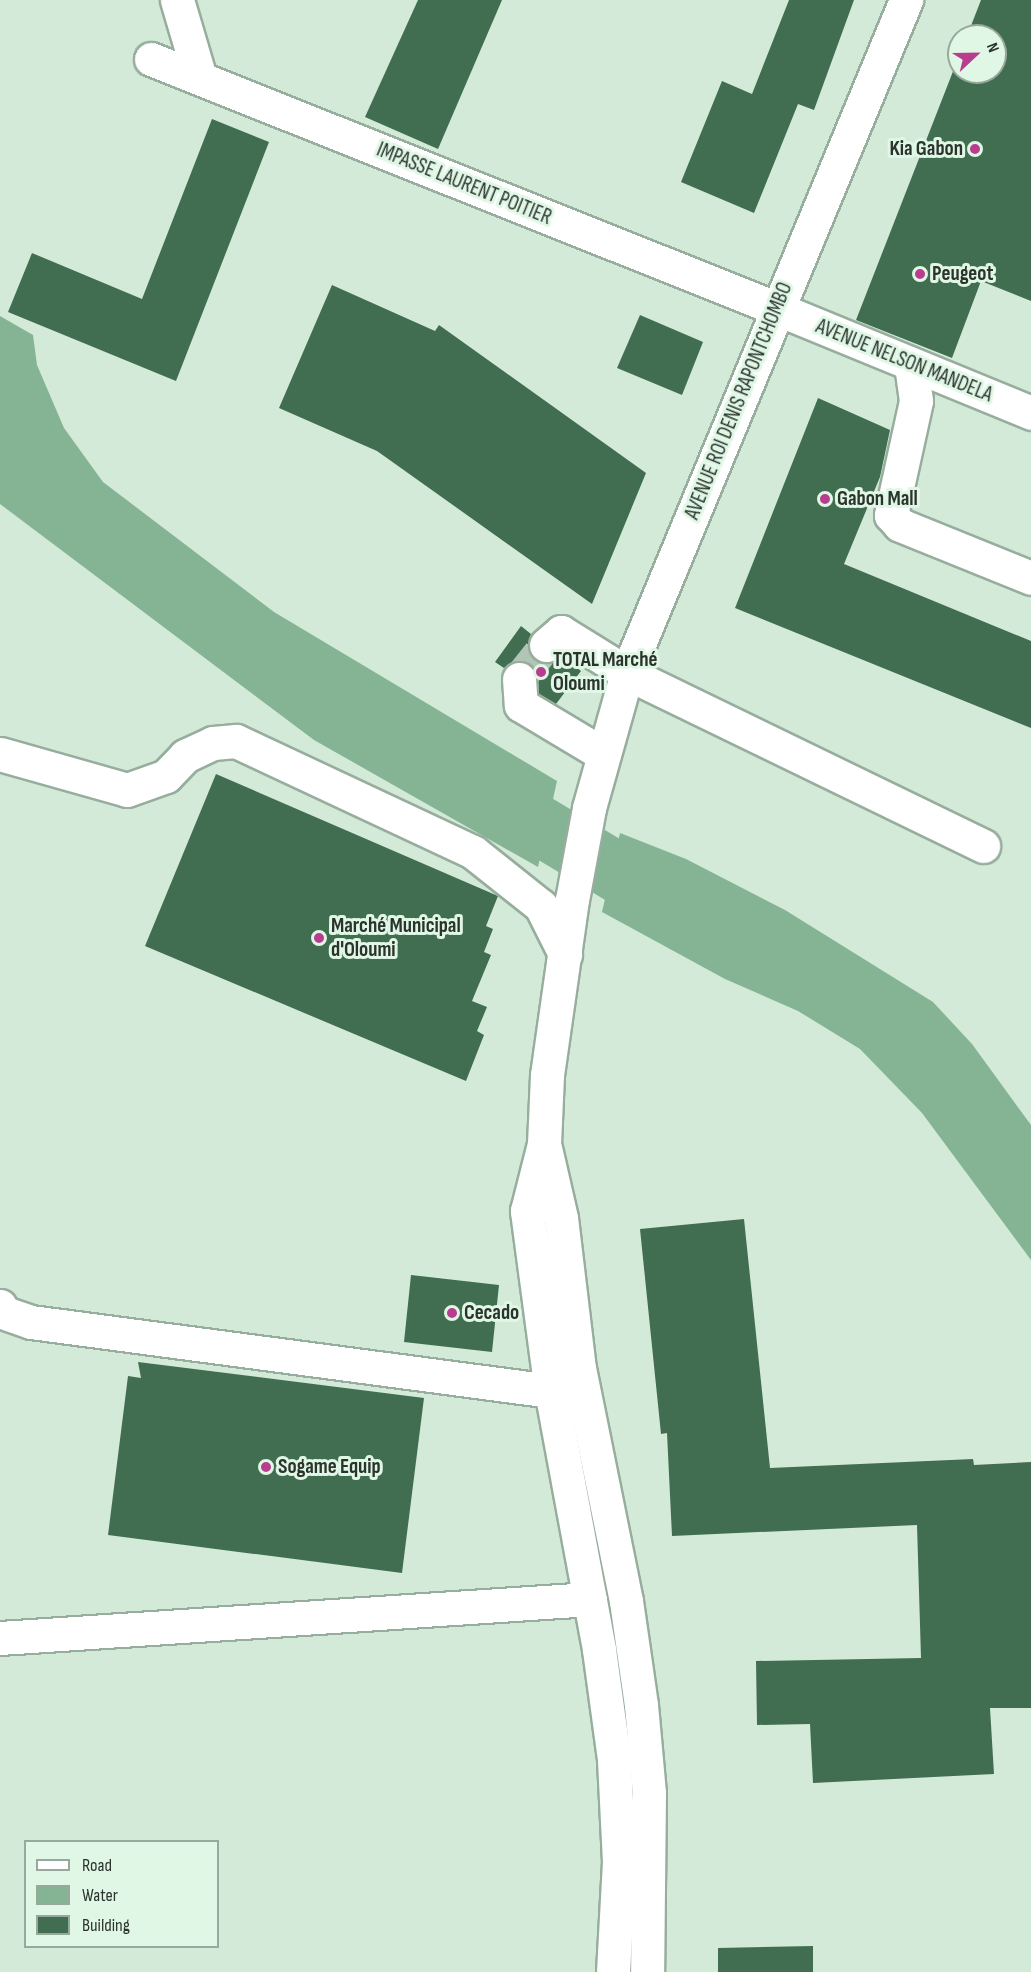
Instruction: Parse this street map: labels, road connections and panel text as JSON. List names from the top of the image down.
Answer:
{
  "streets": {
    "main road": ["IMPASSE LAURENT POITIER", "AVENUE NELSON MANDELA", "AVENUE ROI DENIS RAPONTCHOMBO"]
  },
  "crossings": [
    ["IMPASSE LAURENT POITIER", "AVENUE NELSON MANDELA"],
    ["IMPASSE LAURENT POITIER", "AVENUE ROI DENIS RAPONTCHOMBO"],
    ["AVENUE NELSON MANDELA", "AVENUE ROI DENIS RAPONTCHOMBO"]
  ],
  "places": [
    "Kia Gabon",
    "Peugeot",
    "Gabon Mall",
    "TOTAL Marché Oloumi",
    "Marché Municipal d'Oloumi",
    "Cecado",
    "Sogame Equip"
  ],
  "legend": ["Road", "Water", "Building"],
  "north": "right"
}
